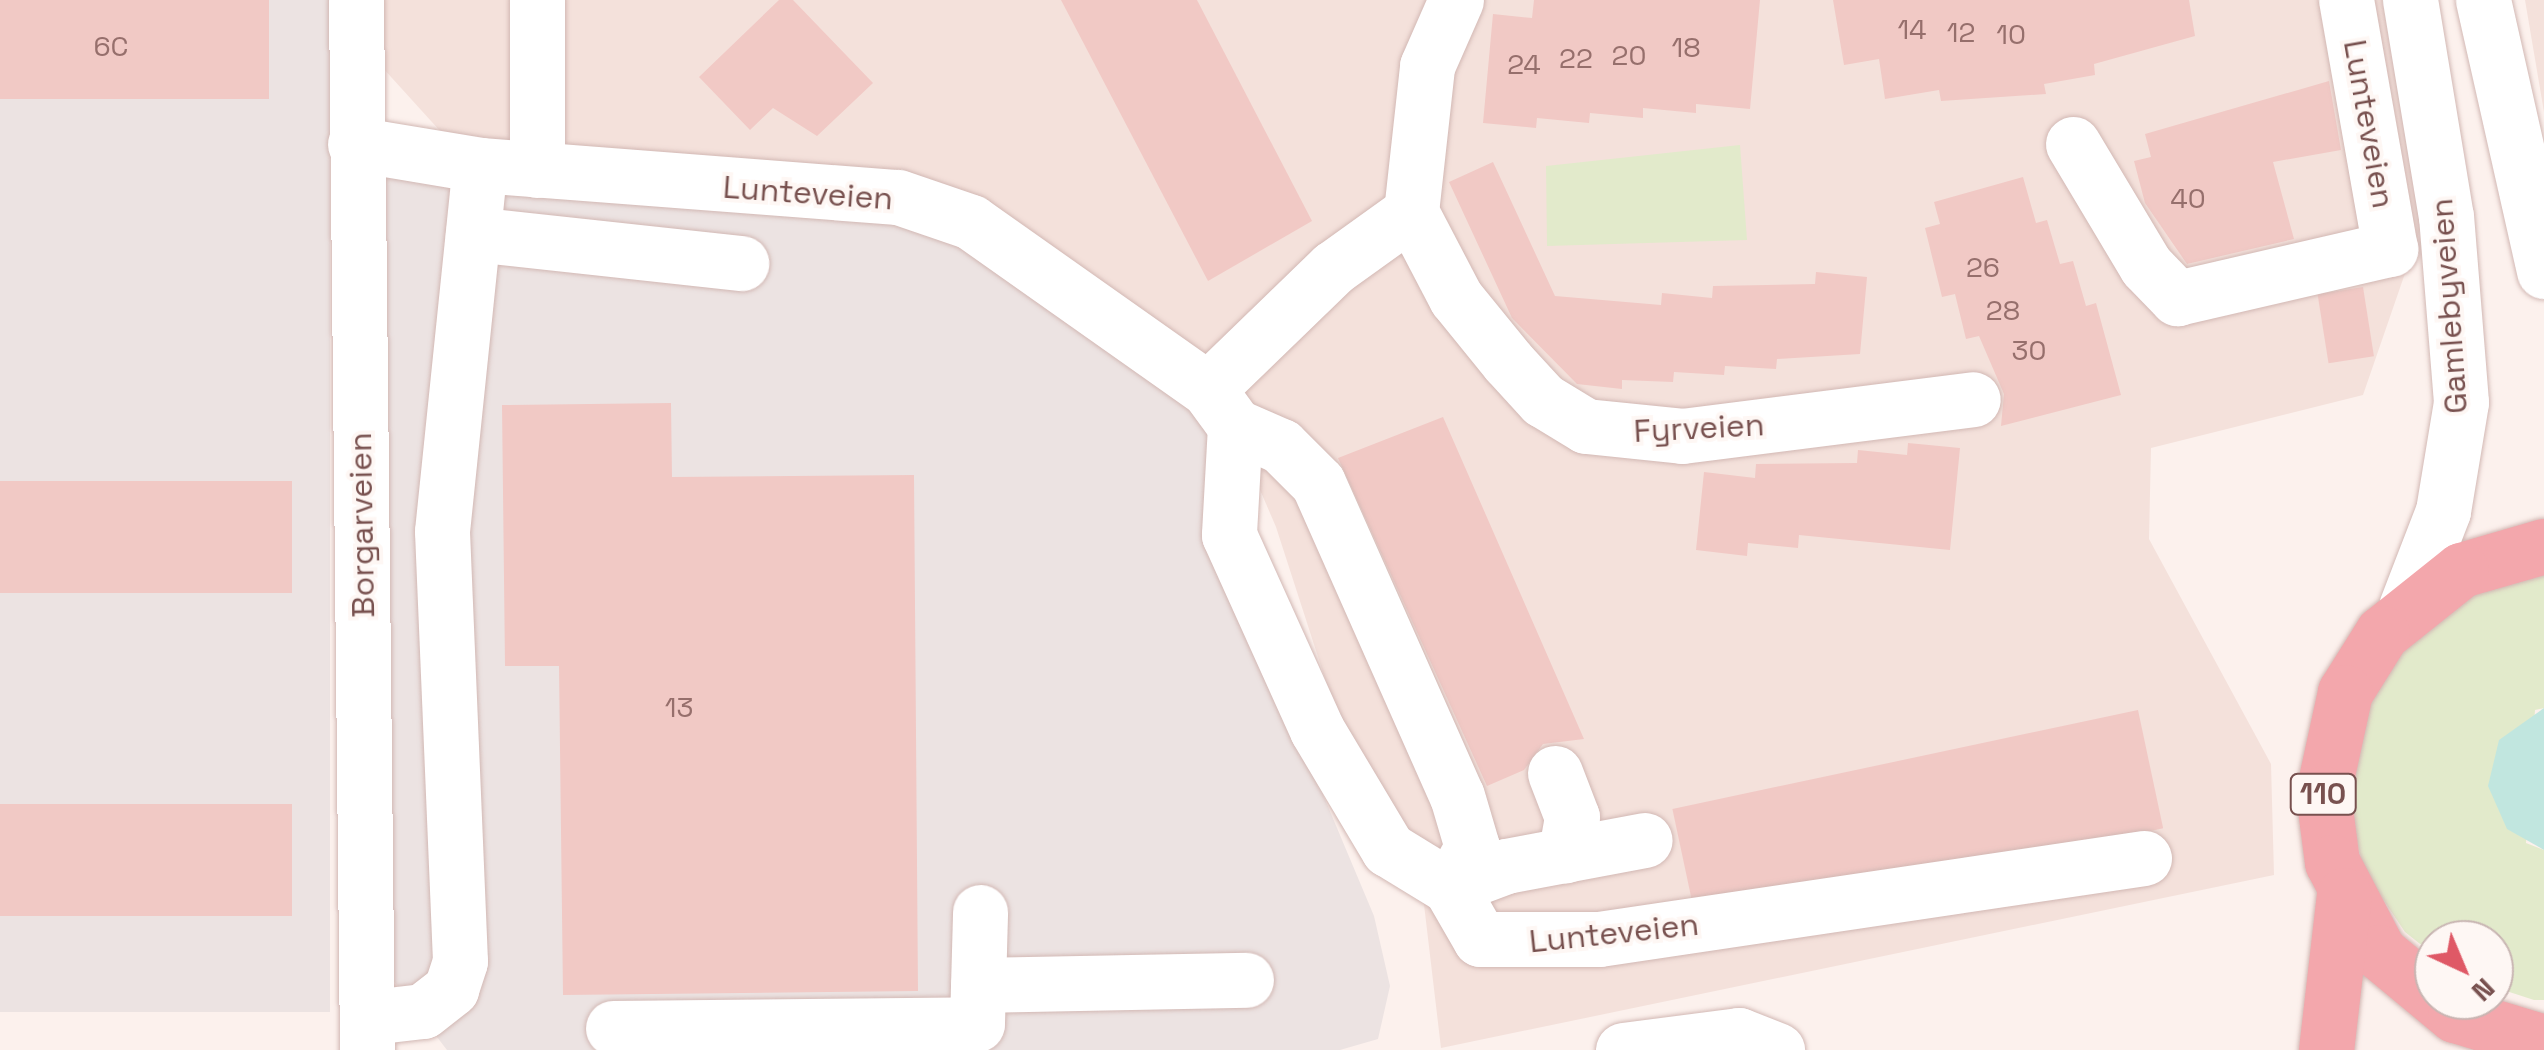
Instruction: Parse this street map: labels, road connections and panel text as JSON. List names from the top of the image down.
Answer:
{
  "streets": {
    "highway": ["110"],
    "street": [
      "Lunteveien",
      "Gamlebyveien",
      "Fyrveien",
      "Borgarveien"
    ]
  },
  "crossings": [
    ["Lunteveien", "Borgarveien"],
    ["Gamlebyveien", "110"]
  ],
  "house_numbers": [
    "14",
    "12",
    "10",
    "6C",
    "18",
    "20",
    "22",
    "24",
    "40",
    "26",
    "28",
    "30",
    "13"
  ],
  "north": "bottom right"
}
